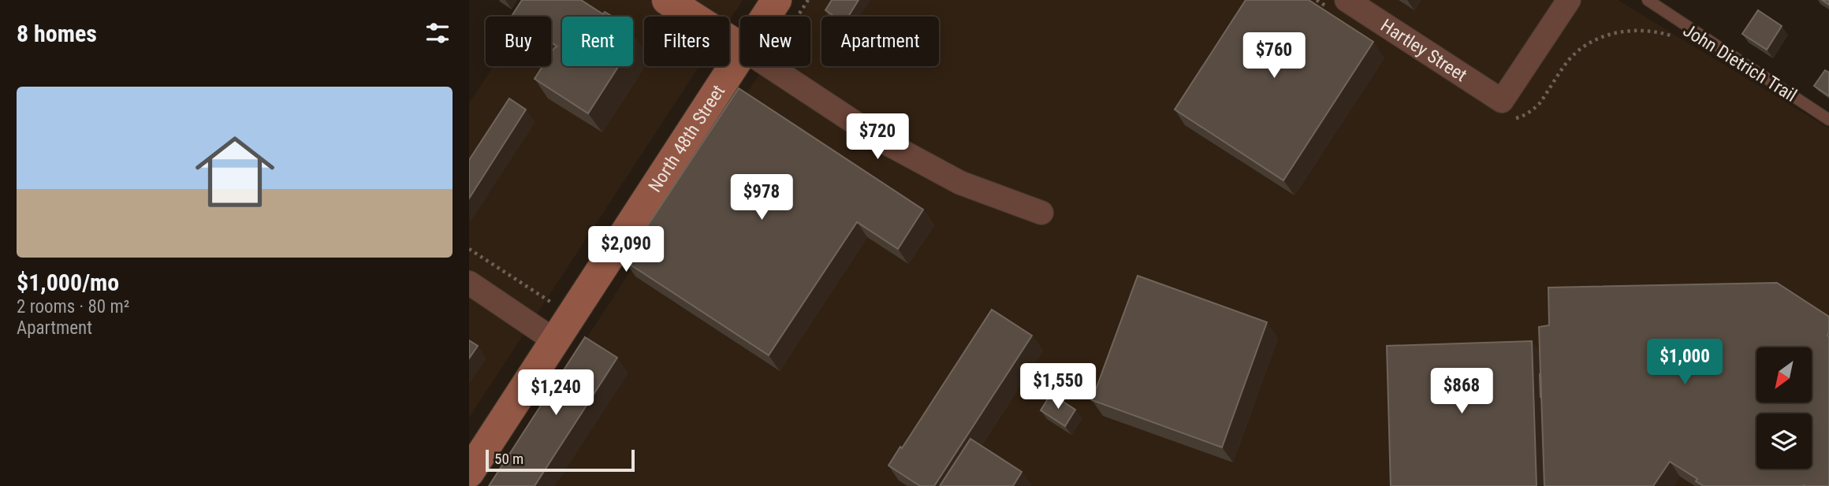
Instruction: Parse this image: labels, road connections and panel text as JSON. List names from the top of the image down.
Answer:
{
  "streets": {
    "main road": ["North 48th Street"],
    "street": ["Hartley Street"],
    "path": ["John Dietrich Trail"]
  },
  "scale_bar": "50 m",
  "north": "bottom left",
  "page": {
    "heading": "8 homes",
    "chip": [
      "Buy",
      "Rent",
      "Filters",
      "New",
      "Apartment"
    ],
    "price": [
      "$760",
      "$720",
      "$978",
      "$2,090",
      "$1,000",
      "$1,550",
      "$868",
      "$1,240"
    ],
    "list": [
      {
        "name": "$1,000/mo",
        "note": "2 rooms · 80 m² · Apartment"
      }
    ],
    "scale": "50 m"
  }
}
